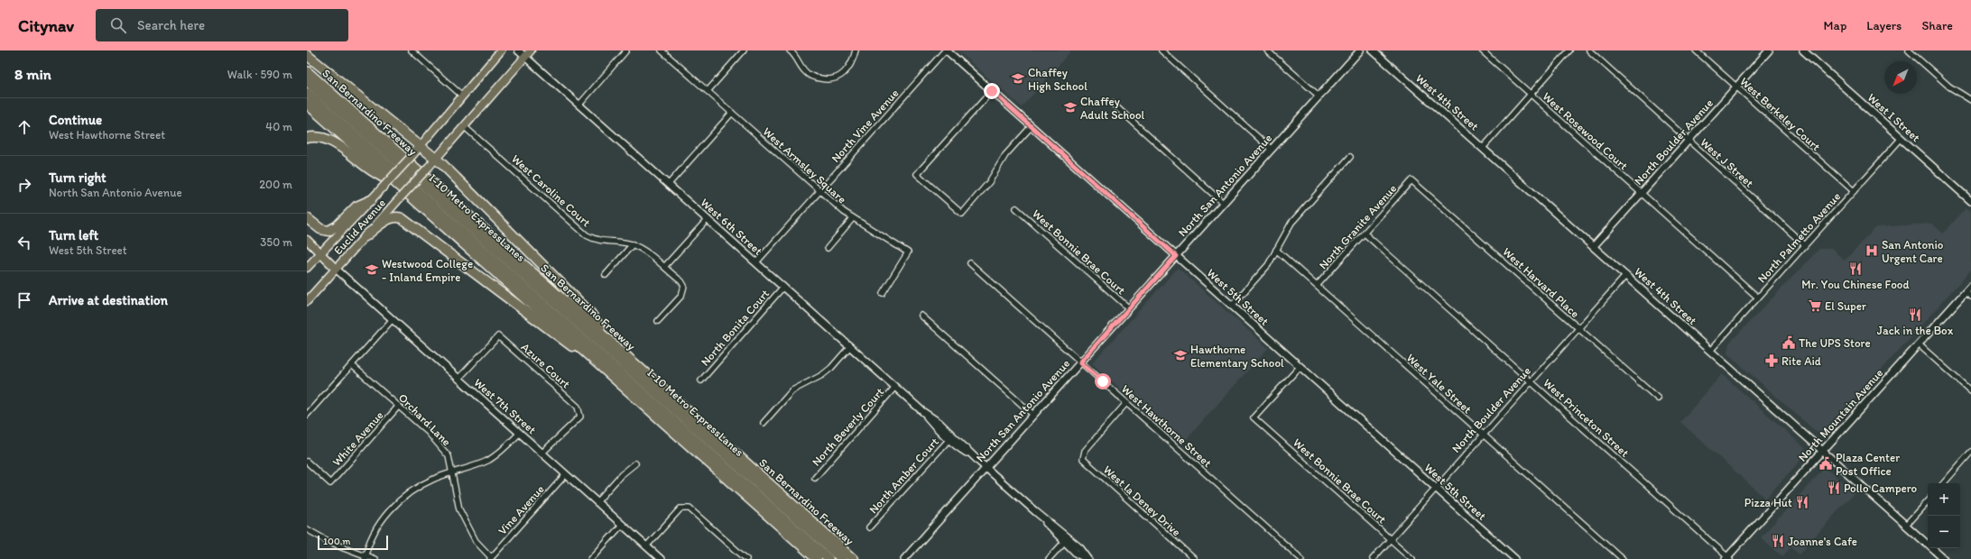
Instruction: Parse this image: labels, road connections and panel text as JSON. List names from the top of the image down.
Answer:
{
  "streets": {
    "highway": ["San Bernardino Freeway", "I-10 Metro ExpressLanes"],
    "main road": ["Euclid Avenue"],
    "street": [
      "West 4th Street",
      "West Berkeley Court",
      "West I Street",
      "North Vine Avenue",
      "West Rosewood Court",
      "North Boulder Avenue",
      "West J Street",
      "West Armsley Square",
      "North San Antonio Avenue",
      "West Caroline Court",
      "West 6th Street",
      "North Granite Avenue",
      "North Palmetto Avenue",
      "West Bonnie Brae Court",
      "West Harvard Place",
      "West 5th Street",
      "North Bonita Court",
      "Azure Court",
      "West Yale Street",
      "West 7th Street",
      "North Mountain Avenue",
      "West Princeton Street",
      "Orchard Lane",
      "West Hawthorne Street",
      "North Beverly Court",
      "White Avenue",
      "North Amber Court",
      "West la Deney Drive",
      "Vine Avenue"
    ]
  },
  "crossings": [
    ["West 4th Street", "North Boulder Avenue"],
    ["West 4th Street", "North Palmetto Avenue"],
    ["West 4th Street", "North Mountain Avenue"],
    ["West Berkeley Court", "North Boulder Avenue"],
    ["West Berkeley Court", "North Palmetto Avenue"],
    ["West I Street", "North Palmetto Avenue"],
    ["North Vine Avenue", "West Armsley Square"],
    ["North Vine Avenue", "West 6th Street"],
    ["North Vine Avenue", "West 5th Street"],
    ["West Rosewood Court", "North Boulder Avenue"],
    ["West Rosewood Court", "North Palmetto Avenue"],
    ["North Boulder Avenue", "West J Street"],
    ["North Boulder Avenue", "West Bonnie Brae Court"],
    ["North Boulder Avenue", "West Harvard Place"],
    ["North Boulder Avenue", "West 5th Street"],
    ["North Boulder Avenue", "West Yale Street"],
    ["North Boulder Avenue", "West Princeton Street"],
    ["West J Street", "North Palmetto Avenue"],
    ["North San Antonio Avenue", "West 6th Street"],
    ["North San Antonio Avenue", "West Bonnie Brae Court"],
    ["North San Antonio Avenue", "West 5th Street"],
    ["North San Antonio Avenue", "West Hawthorne Street"],
    ["West Caroline Court", "Euclid Avenue"],
    ["Euclid Avenue", "West 6th Street"],
    ["Euclid Avenue", "West 7th Street"],
    ["West 6th Street", "North Bonita Court"],
    ["West 6th Street", "North Beverly Court"],
    ["West 6th Street", "North Amber Court"],
    ["North Granite Avenue", "West Harvard Place"],
    ["North Granite Avenue", "West Yale Street"],
    ["North Granite Avenue", "West Princeton Street"],
    ["West Bonnie Brae Court", "West 5th Street"],
    ["Azure Court", "West 7th Street"],
    ["West 7th Street", "Vine Avenue"],
    ["North Mountain Avenue", "West Princeton Street"],
    ["Orchard Lane", "White Avenue"],
    ["Orchard Lane", "Vine Avenue"],
    ["West Hawthorne Street", "West la Deney Drive"]
  ],
  "places": {
    "school or university": [
      "Chaffey High School",
      "Chaffey Adult School",
      "Westwood College - Inland Empire",
      "Hawthorne Elementary School"
    ],
    "hospital": ["San Antonio Urgent Care"],
    "restaurant": [
      "Mr. You Chinese Food",
      "Jack in the Box",
      "Pollo Campero",
      "Pizza Hut",
      "Joanne's Cafe"
    ],
    "supermarket": ["El Super"],
    "public building": ["The UPS Store", "Plaza Center Post Office"],
    "pharmacy": ["Rite Aid"]
  },
  "scale_bar": "100 m",
  "north": "bottom left",
  "page": {
    "header": "Citynav",
    "search": "Search here",
    "nav": ["Map", "Layers", "Share"],
    "heading": ["8 min", "Walk · 590 m"],
    "list": [
      ["Continue", "West Hawthorne Street", "40 m"],
      ["Turn right", "North San Antonio Avenue", "200 m"],
      ["Turn left", "West 5th Street", "350 m"],
      "Arrive at destination"
    ],
    "map_buttons": ["+", "−"],
    "scale": "100 m"
  }
}
